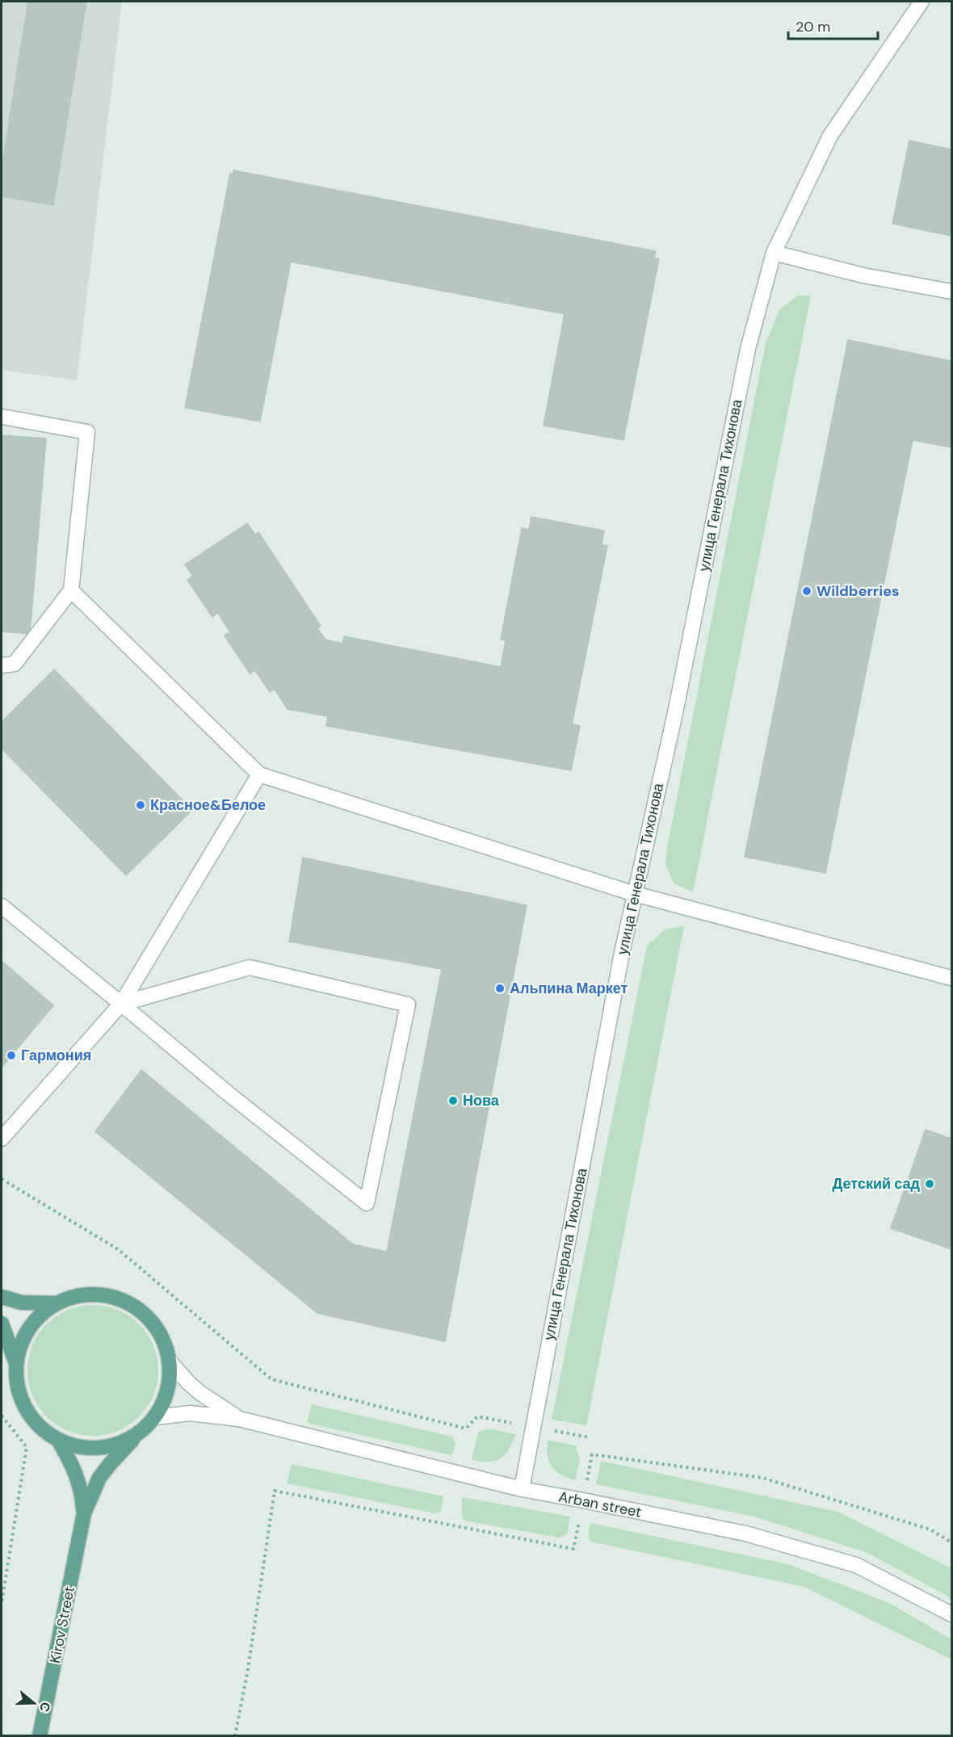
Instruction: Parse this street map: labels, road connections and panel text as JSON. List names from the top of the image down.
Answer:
{
  "streets": {
    "main road": ["Kirov Street"],
    "street": ["улица Генерала Тихонова", "Arban street"]
  },
  "crossings": [
    ["улица Генерала Тихонова", "Arban street"]
  ],
  "places": [
    "Wildberries",
    "Красное&Белое",
    "Альпина Маркет",
    "Гармония",
    "Нова",
    "Детский сад"
  ],
  "scale_bar": "20 m",
  "north": "right"
}
